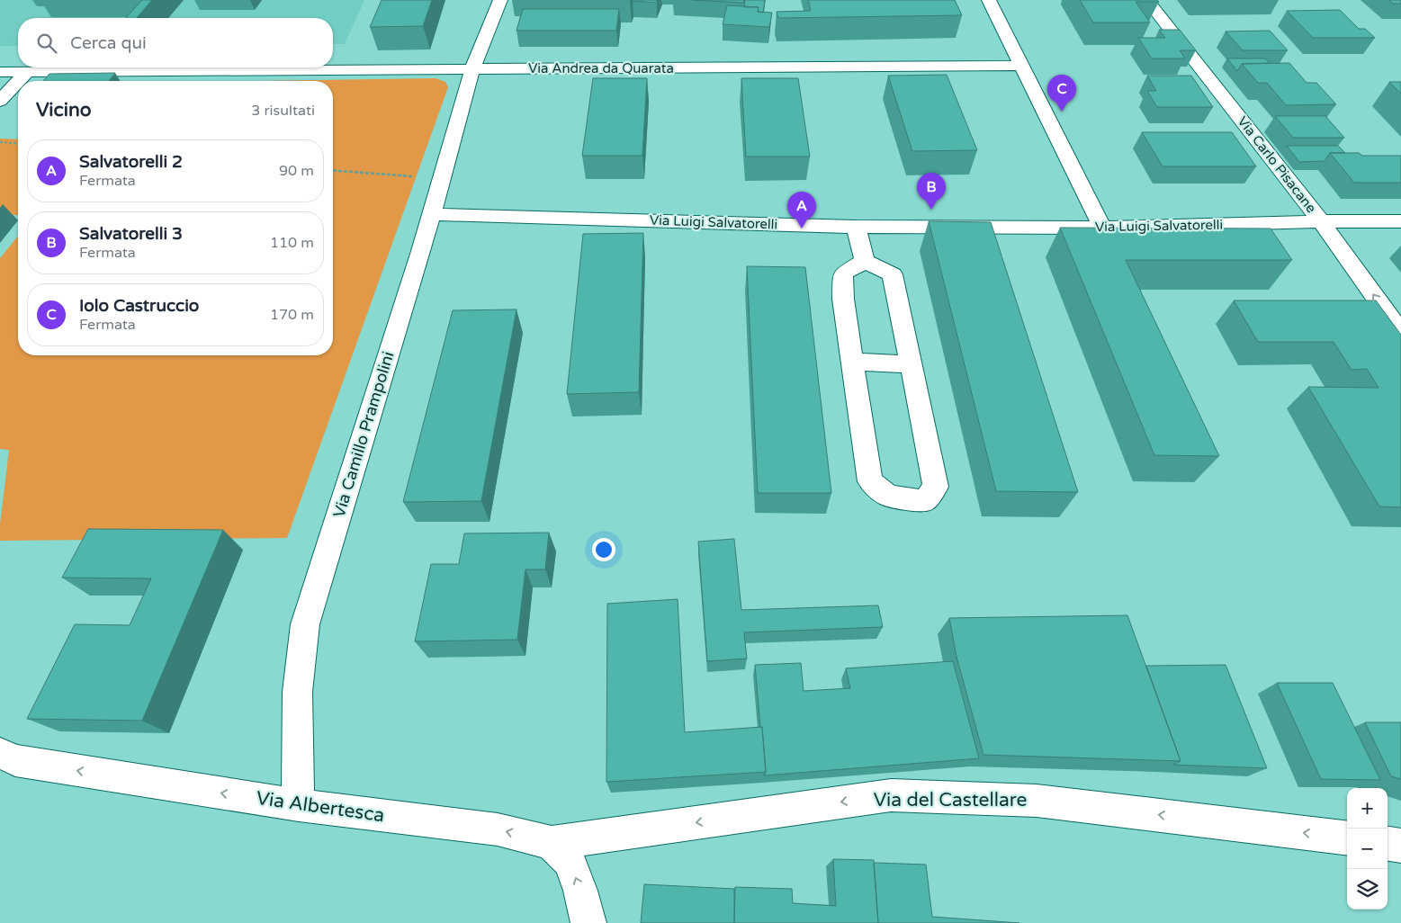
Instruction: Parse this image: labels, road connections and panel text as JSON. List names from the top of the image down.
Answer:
{
  "streets": {
    "street": [
      "Via Andrea da Quarata",
      "Via Carlo Pisacane",
      "Via Luigi Salvatorelli",
      "Via Camillo Prampolini",
      "Via del Castellare",
      "Via Albertesca"
    ]
  },
  "crossings": [
    ["Via Andrea da Quarata", "Via Camillo Prampolini"],
    ["Via Carlo Pisacane", "Via Luigi Salvatorelli"],
    ["Via Luigi Salvatorelli", "Via Camillo Prampolini"],
    ["Via Camillo Prampolini", "Via Albertesca"],
    ["Via del Castellare", "Via Albertesca"]
  ],
  "one_way": ["Via del Castellare", "Via Albertesca"],
  "page": {
    "search": "Cerca qui",
    "pins": ["C", "B", "A"],
    "heading": ["Vicino", "3 risultati"],
    "list": [
      {
        "mark": "A",
        "name": "Salvatorelli 2",
        "note": "Fermata",
        "value": "90 m"
      },
      {
        "mark": "B",
        "name": "Salvatorelli 3",
        "note": "Fermata",
        "value": "110 m"
      },
      {
        "mark": "C",
        "name": "Iolo Castruccio",
        "note": "Fermata",
        "value": "170 m"
      }
    ],
    "map_buttons": ["+", "−"]
  }
}
